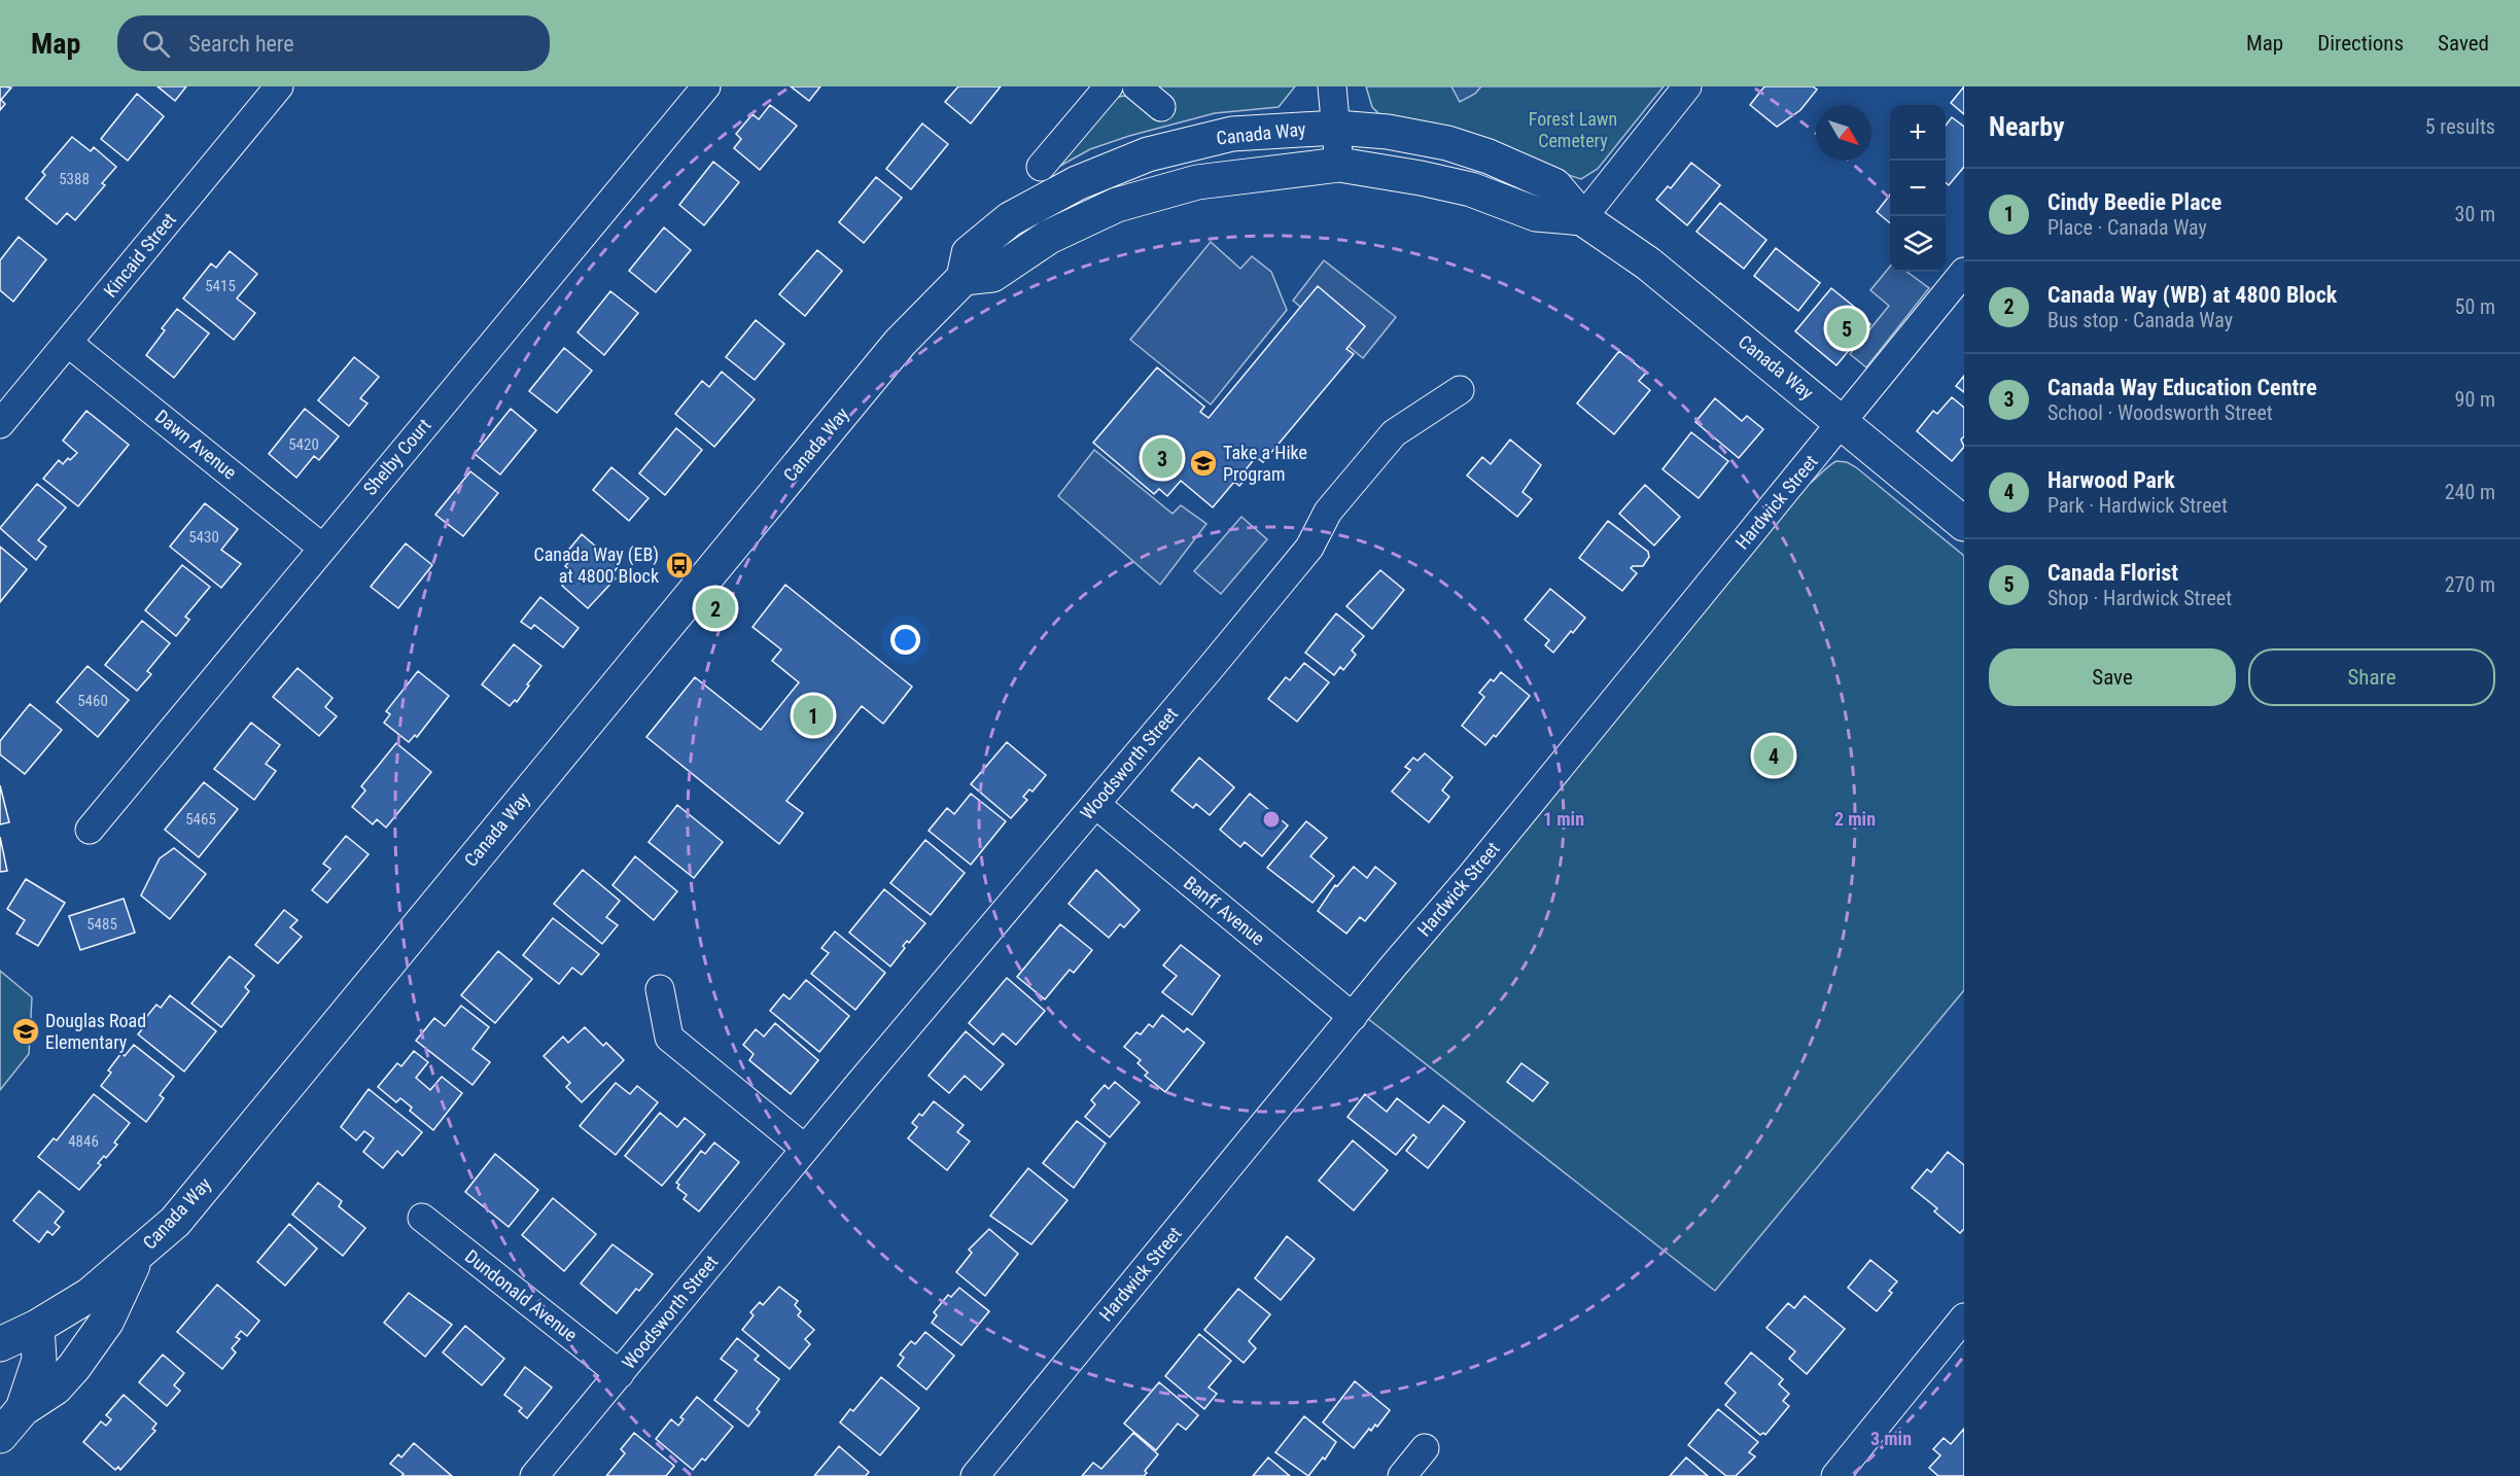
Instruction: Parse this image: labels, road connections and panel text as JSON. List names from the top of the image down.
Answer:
{
  "streets": {
    "main road": ["Canada Way"],
    "street": [
      "Kincaid Street",
      "Dawn Avenue",
      "Shelby Court",
      "Hardwick Street",
      "Woodsworth Street",
      "Banff Avenue",
      "Dundonald Avenue"
    ]
  },
  "crossings": [
    ["Canada Way", "Hardwick Street"],
    ["Kincaid Street", "Dawn Avenue"],
    ["Dawn Avenue", "Shelby Court"],
    ["Hardwick Street", "Banff Avenue"],
    ["Woodsworth Street", "Banff Avenue"],
    ["Woodsworth Street", "Dundonald Avenue"]
  ],
  "parks": ["Forest Lawn Cemetery"],
  "places": {
    "school or university": ["Take a Hike Program", "Douglas Road Elementary"],
    "bus stop": ["Canada Way (EB) at 4800 Block"]
  },
  "house_numbers": [
    "5388",
    "5415",
    "5420",
    "5430",
    "5460",
    "5465",
    "5485",
    "4846"
  ],
  "north": "bottom right",
  "page": {
    "header": "Map",
    "search": "Search here",
    "nav": ["Map", "Directions", "Saved"],
    "heading": ["Nearby", "5 results"],
    "map_buttons": ["+", "−"],
    "list": [
      {
        "mark": "1",
        "name": "Cindy Beedie Place",
        "note": "Place · Canada Way",
        "value": "30 m"
      },
      {
        "mark": "2",
        "name": "Canada Way (WB) at 4800 Block",
        "note": "Bus stop · Canada Way",
        "value": "50 m"
      },
      {
        "mark": "3",
        "name": "Canada Way Education Centre",
        "note": "School · Woodsworth Street",
        "value": "90 m"
      },
      {
        "mark": "4",
        "name": "Harwood Park",
        "note": "Park · Hardwick Street",
        "value": "240 m"
      },
      {
        "mark": "5",
        "name": "Canada Florist",
        "note": "Shop · Hardwick Street",
        "value": "270 m"
      }
    ],
    "pins": [
      "5",
      "3",
      "2",
      "1",
      "4"
    ],
    "buttons": ["Save", "Share"]
  },
  "rings": ["1 min", "2 min", "3 min"]
}
